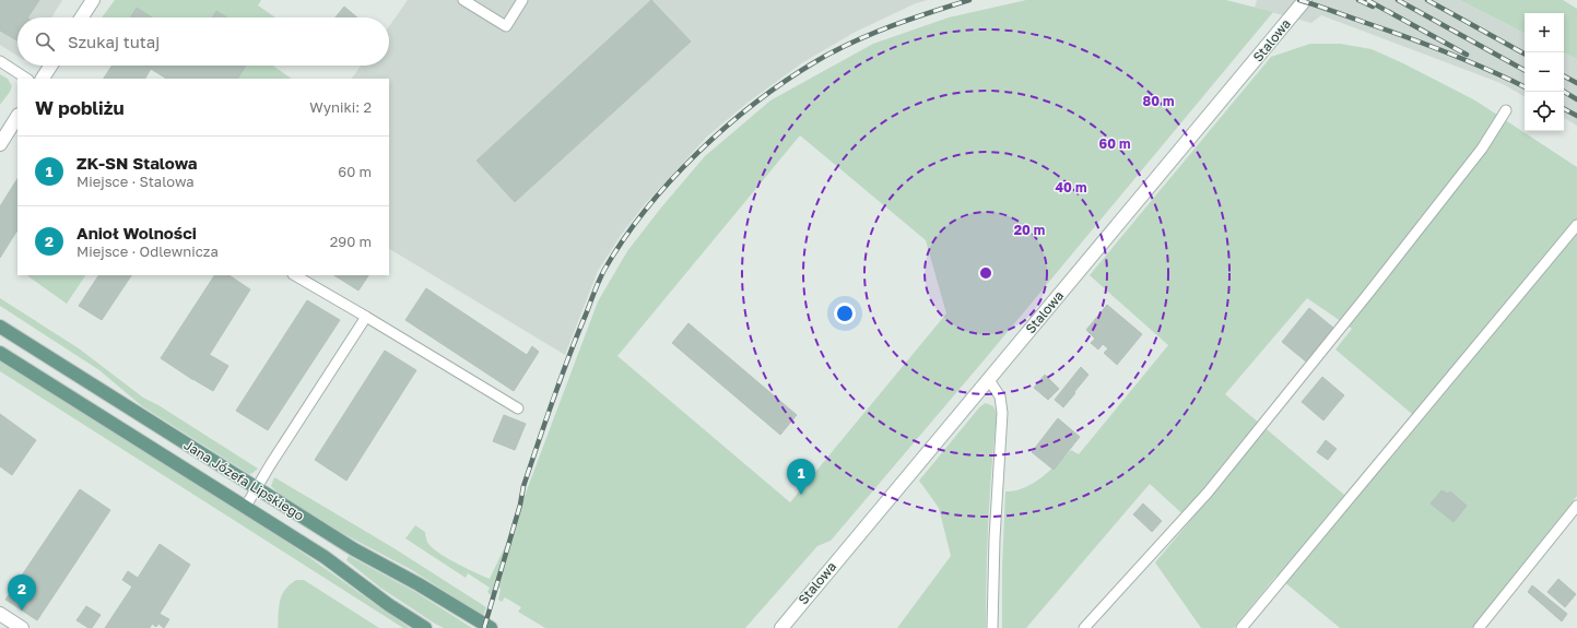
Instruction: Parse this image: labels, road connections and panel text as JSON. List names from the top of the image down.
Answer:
{
  "streets": {
    "main road": ["Jana Józefa Lipskiego"],
    "street": ["Stalowa"]
  },
  "page": {
    "map_buttons": ["+", "−"],
    "search": "Szukaj tutaj",
    "heading": ["W pobliżu", "Wyniki: 2"],
    "list": [
      {
        "mark": "1",
        "name": "ZK-SN Stalowa",
        "note": "Miejsce · Stalowa",
        "value": "60 m"
      },
      {
        "mark": "2",
        "name": "Anioł Wolności",
        "note": "Miejsce · Odlewnicza",
        "value": "290 m"
      }
    ],
    "pins": ["1", "2"]
  },
  "rings": [
    "80 m",
    "60 m",
    "40 m",
    "20 m"
  ]
}
